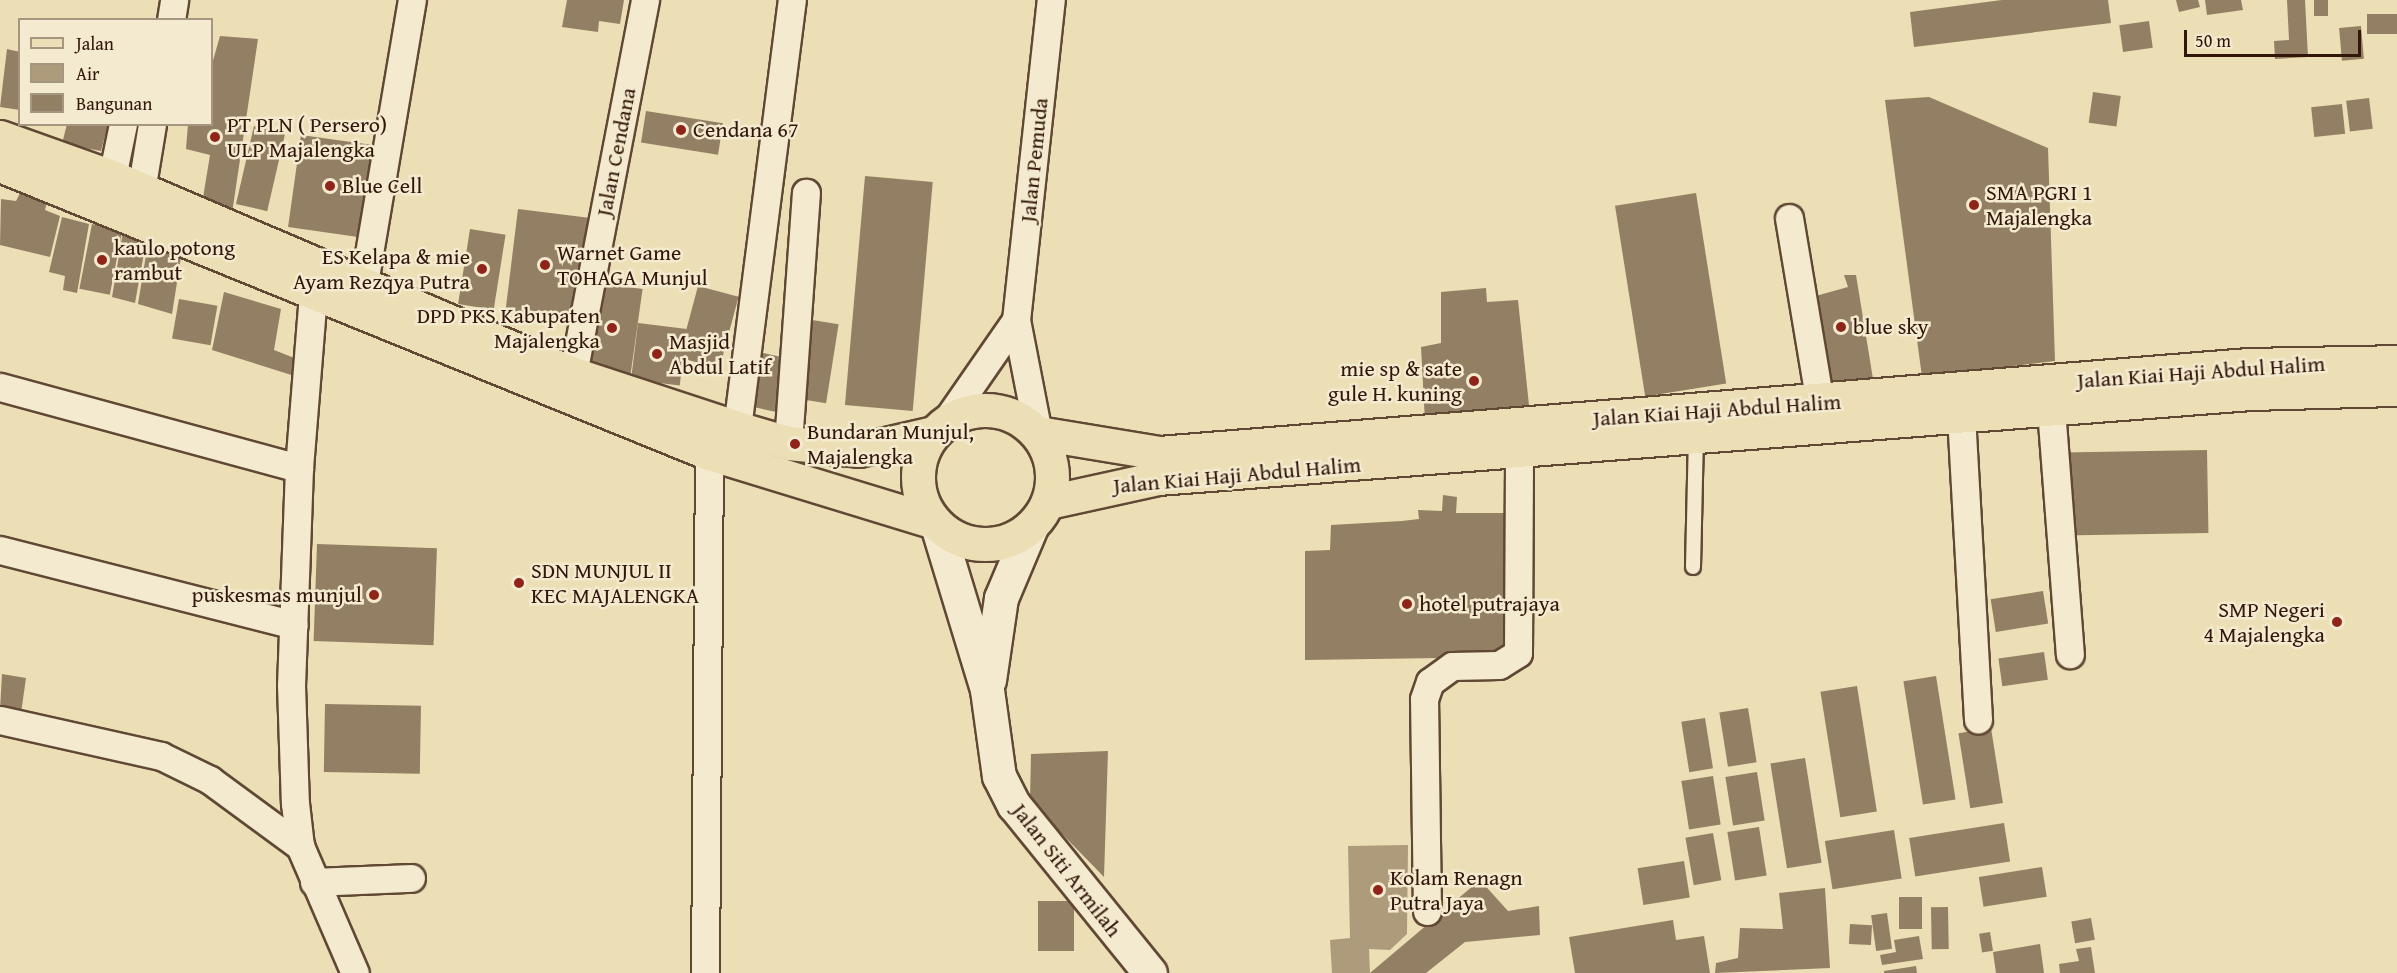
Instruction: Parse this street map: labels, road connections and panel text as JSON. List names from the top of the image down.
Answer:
{
  "streets": {
    "main road": ["Jalan Kiai Haji Abdul Halim", "Jalan Siti Armilah"],
    "street": ["Jalan Cendana", "Jalan Pemuda"]
  },
  "places": [
    "Cendana 67",
    "PT PLN ( Persero) ULP Majalengka",
    "Blue Cell",
    "SMA PGRI 1 Majalengka",
    "kaulo potong rambut",
    "Warnet Game TOHAGA Munjul",
    "ES Kelapa & mie Ayam Rezqya Putra",
    "blue sky",
    "DPD PKS Kabupaten Majalengka",
    "Masjid Abdul Latif",
    "mie sp & sate gule H. kuning",
    "Bundaran Munjul, Majalengka",
    "SDN MUNJUL II KEC MAJALENGKA",
    "puskesmas munjul",
    "hotel putrajaya",
    "SMP Negeri 4 Majalengka",
    "Kolam Renagn Putra Jaya"
  ],
  "legend": ["Jalan", "Air", "Bangunan"],
  "scale_bar": "50 m"
}
